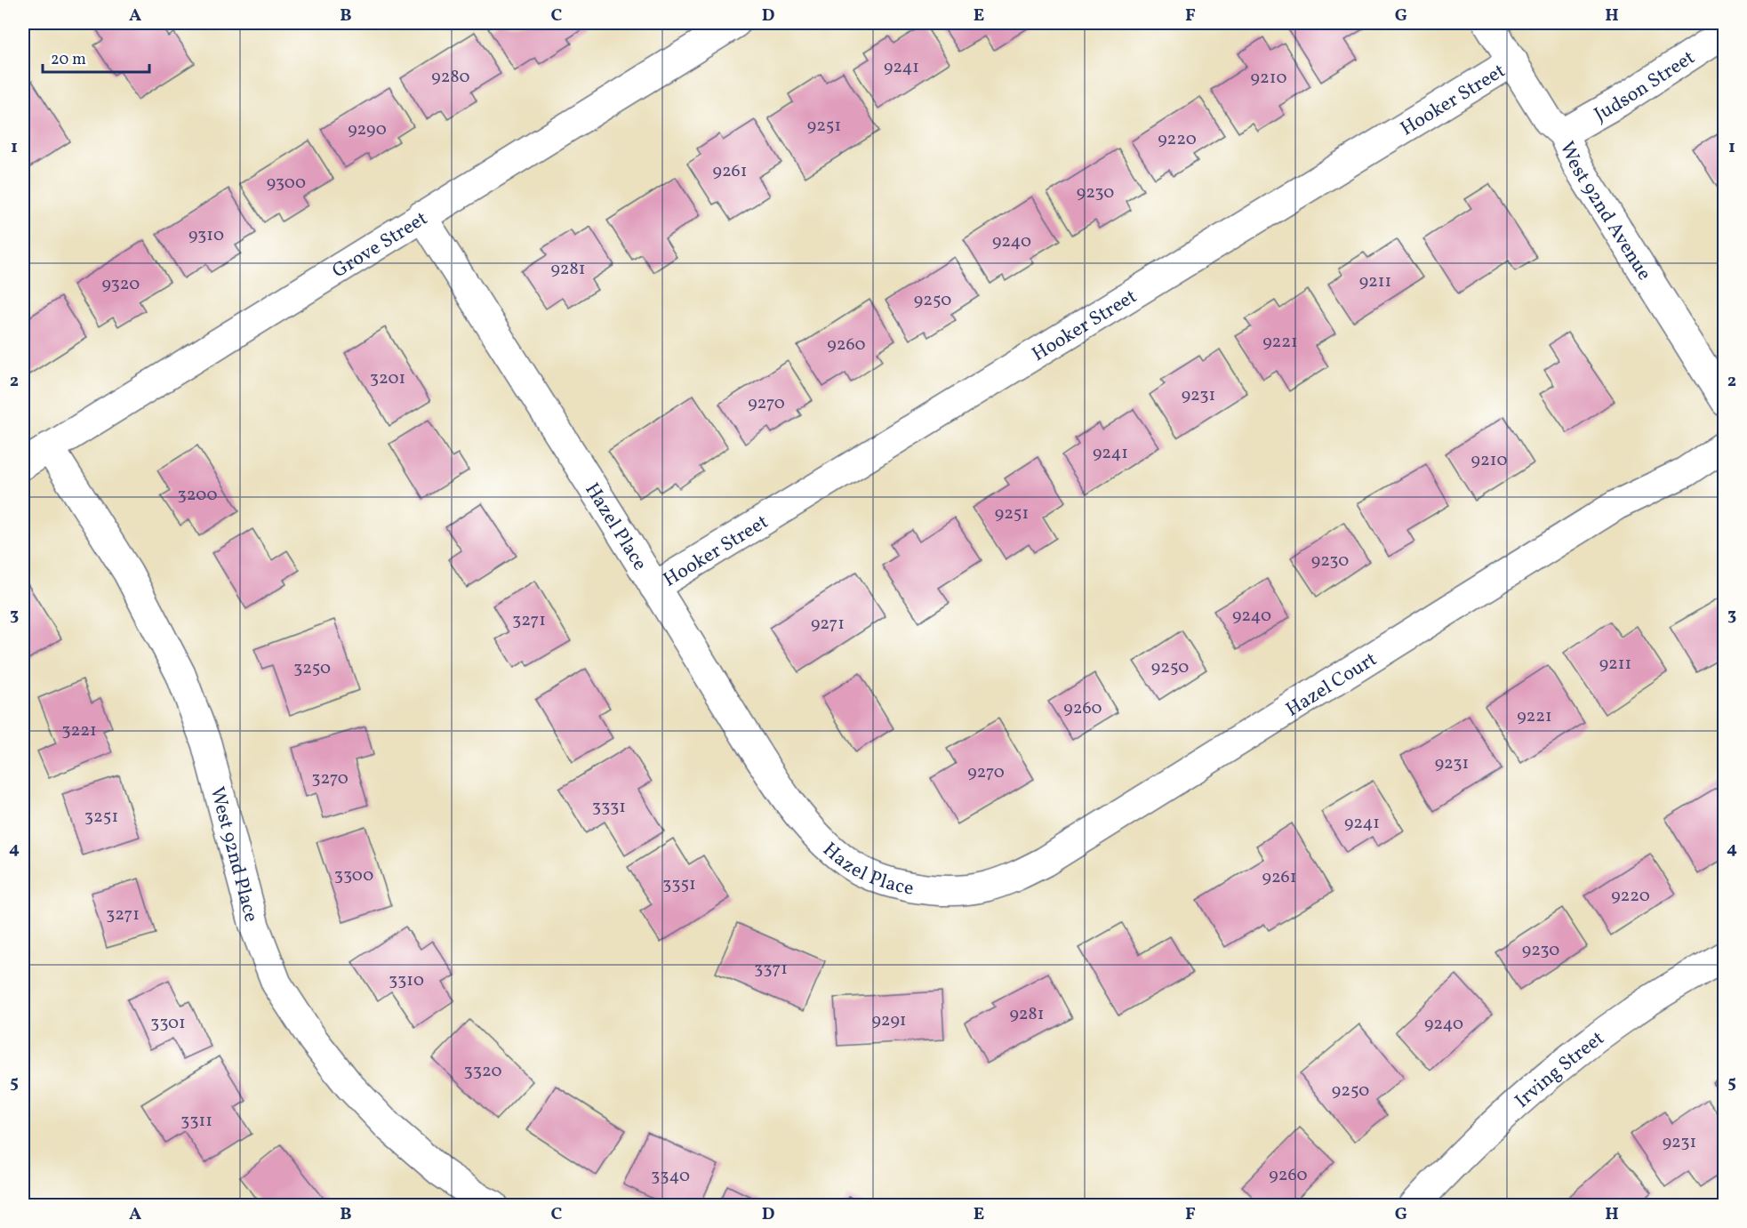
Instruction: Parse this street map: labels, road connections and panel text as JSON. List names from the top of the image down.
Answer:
{
  "streets": {
    "street": [
      "Judson Street",
      "Hooker Street",
      "West 92nd Avenue",
      "Grove Street",
      "Hazel Place",
      "Hazel Court",
      "West 92nd Place",
      "Irving Street"
    ]
  },
  "crossings": [
    ["Judson Street", "West 92nd Avenue"],
    ["Hooker Street", "West 92nd Avenue"],
    ["Hooker Street", "Hazel Place"],
    ["Grove Street", "Hazel Place"],
    ["Grove Street", "West 92nd Place"],
    ["Hazel Place", "Hazel Court"]
  ],
  "house_numbers": [
    "9241",
    "9280",
    "9210",
    "9251",
    "9290",
    "9220",
    "9261",
    "9300",
    "9230",
    "9310",
    "9240",
    "9281",
    "9211",
    "9320",
    "9250",
    "9221",
    "9260",
    "3201",
    "9231",
    "9270",
    "9241",
    "9210",
    "3200",
    "9251",
    "9230",
    "9240",
    "3271",
    "9271",
    "9211",
    "9250",
    "3250",
    "9260",
    "9221",
    "3221",
    "9231",
    "9270",
    "3270",
    "3331",
    "3251",
    "9241",
    "3300",
    "9261",
    "3351",
    "9220",
    "3271",
    "9230",
    "3371",
    "3310",
    "9281",
    "9291",
    "3301",
    "9240",
    "3320",
    "9250",
    "3311",
    "9231",
    "9260",
    "3340"
  ],
  "scale_bar": "20 m",
  "grid": {
    "columns": [
      "A",
      "B",
      "C",
      "D",
      "E",
      "F",
      "G",
      "H"
    ],
    "rows": [
      "1",
      "2",
      "3",
      "4",
      "5"
    ]
  }
}
